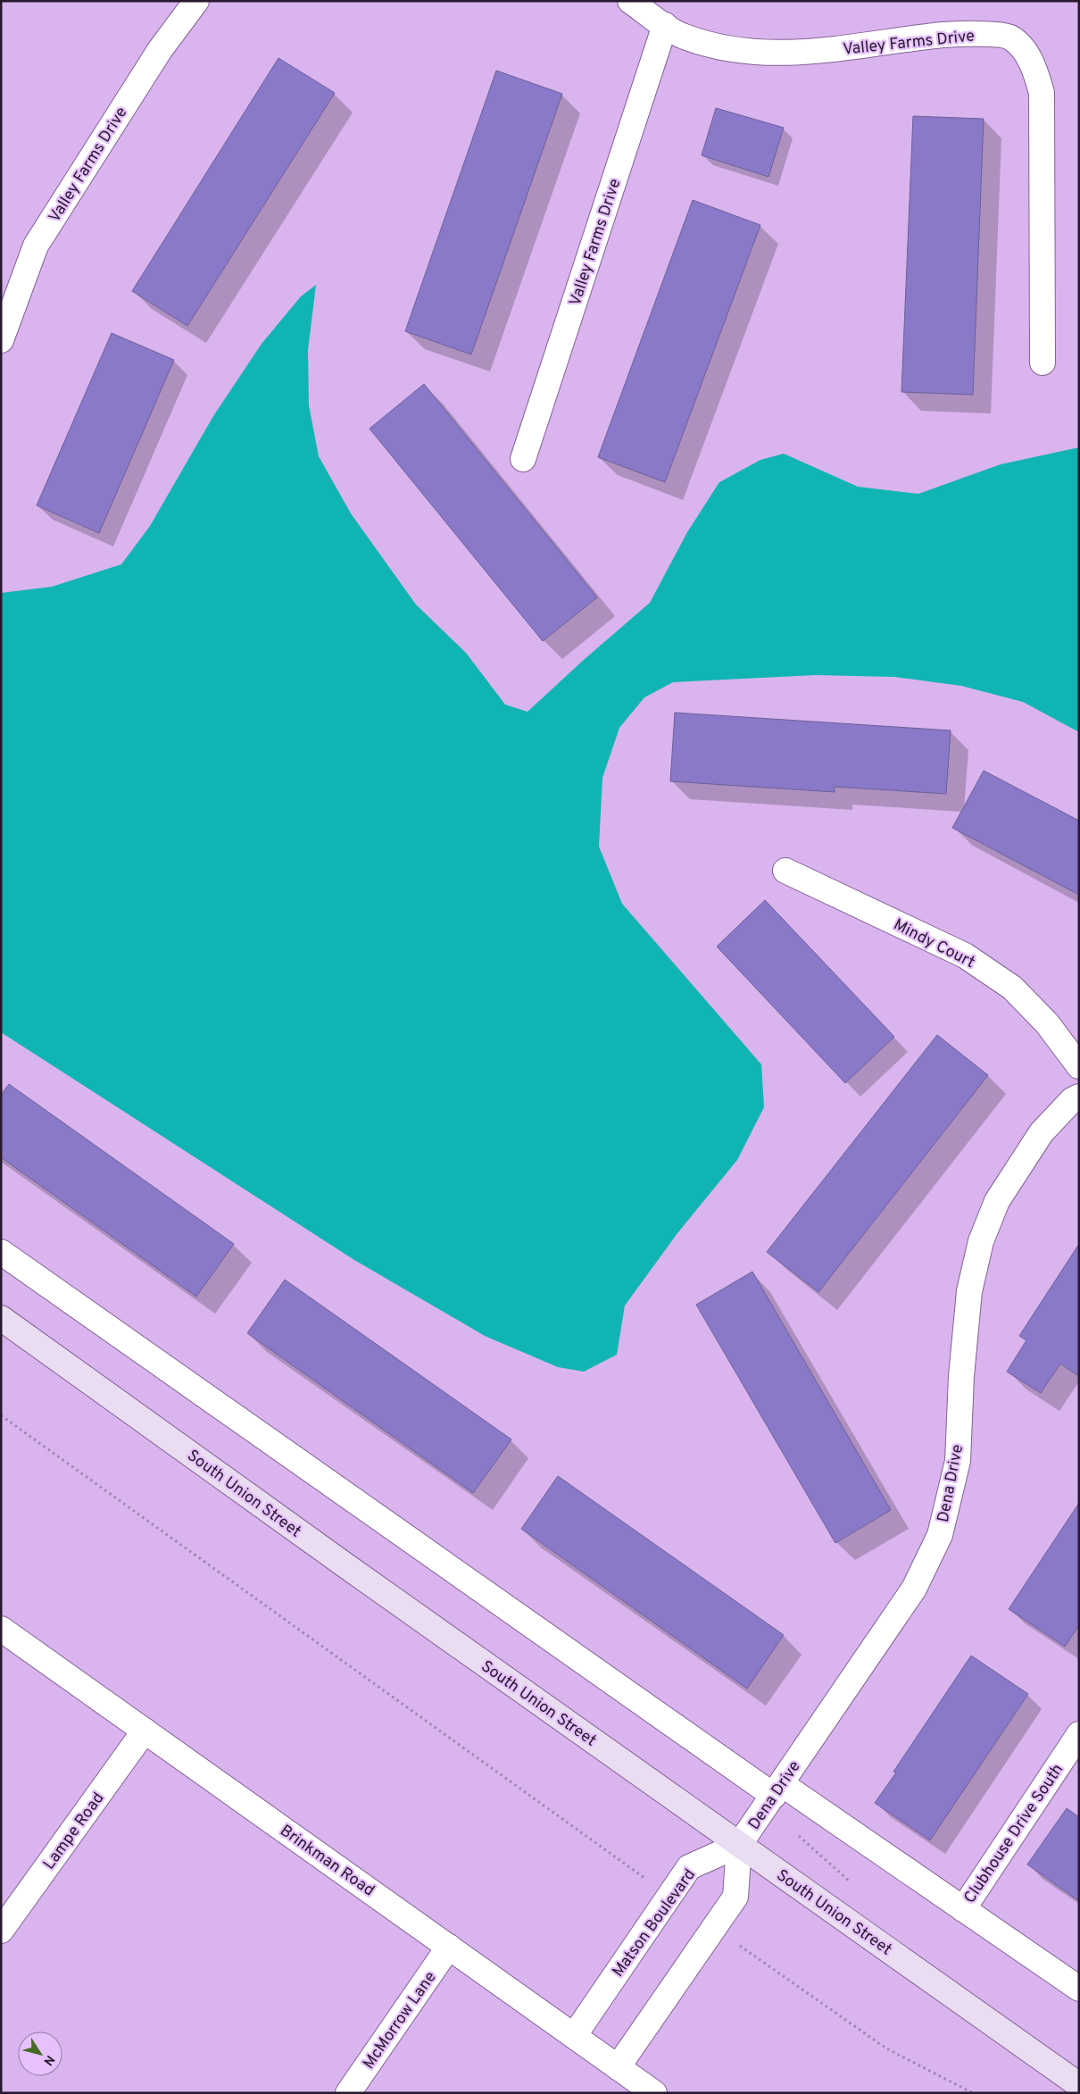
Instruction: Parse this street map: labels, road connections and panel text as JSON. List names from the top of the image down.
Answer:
{
  "streets": {
    "street": [
      "Valley Farms Drive",
      "Mindy Court",
      "Dena Drive",
      "South Union Street",
      "Lampe Road",
      "Clubhouse Drive South",
      "Brinkman Road",
      "Matson Boulevard",
      "McMorrow Lane"
    ]
  },
  "crossings": [
    ["Dena Drive", "South Union Street"],
    ["Dena Drive", "Matson Boulevard"],
    ["South Union Street", "Matson Boulevard"],
    ["Lampe Road", "Brinkman Road"],
    ["Brinkman Road", "Matson Boulevard"],
    ["Brinkman Road", "McMorrow Lane"]
  ],
  "north": "bottom right"
}
